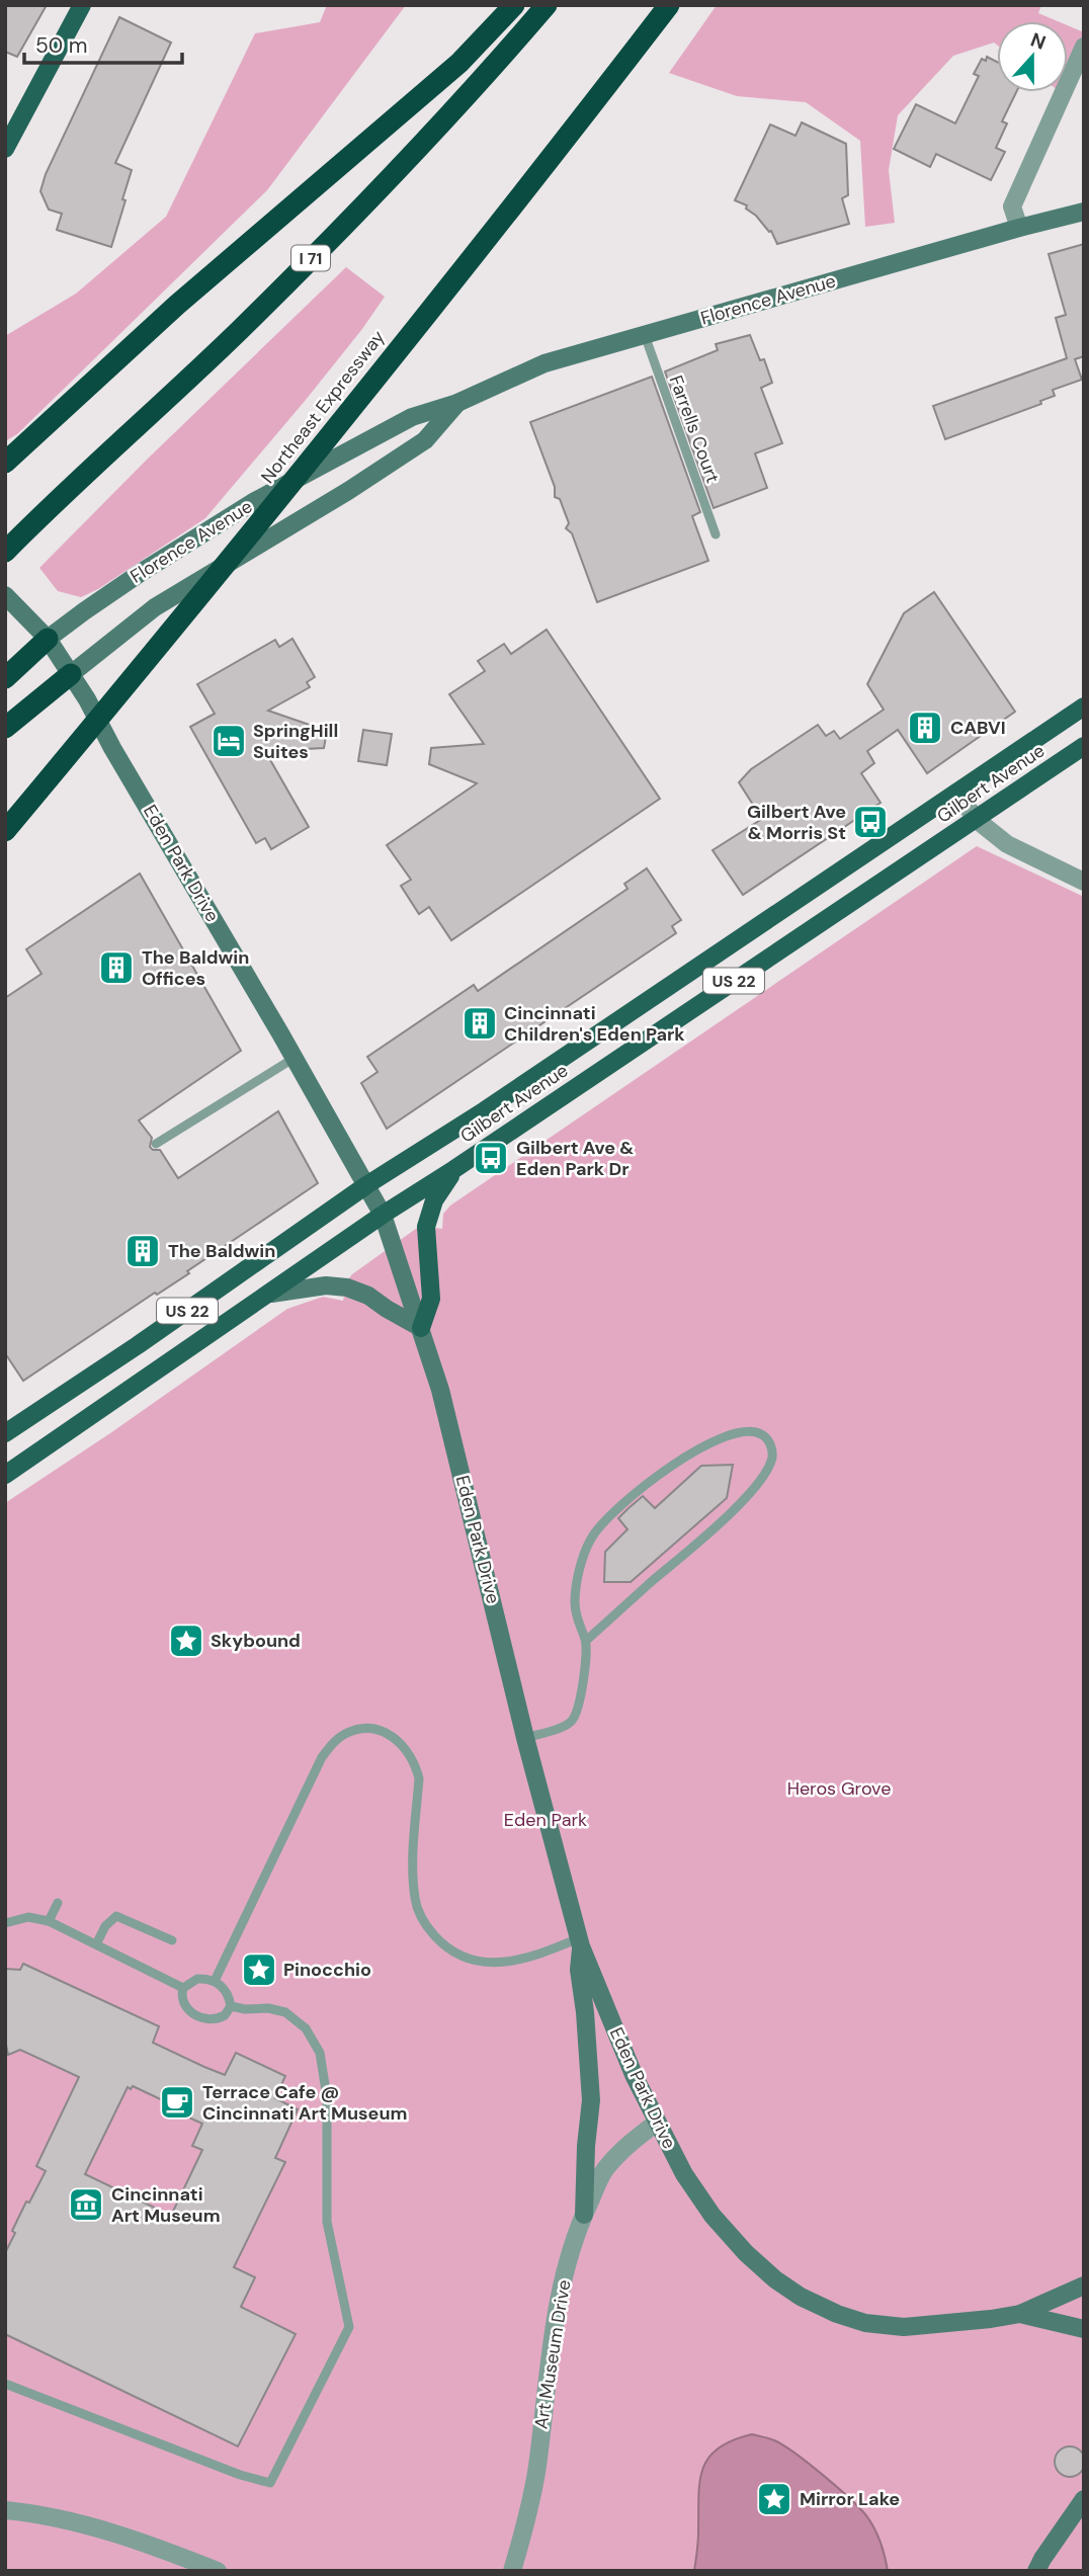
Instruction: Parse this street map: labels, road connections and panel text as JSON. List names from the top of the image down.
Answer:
{
  "streets": {
    "highway": ["I 71", "Northeast Expressway"],
    "main road": ["Gilbert Avenue", "US 22"],
    "street": ["Florence Avenue", "Eden Park Drive", "Art Museum Drive"],
    "lane": ["Farrells Court"]
  },
  "crossings": [
    ["Florence Avenue", "Farrells Court"],
    ["Florence Avenue", "Eden Park Drive"],
    ["Gilbert Avenue", "Eden Park Drive"],
    ["Eden Park Drive", "Art Museum Drive"]
  ],
  "parks": ["Heros Grove", "Eden Park"],
  "places": {
    "building": [
      "CABVI",
      "The Baldwin Offices",
      "Cincinnati Children's Eden Park",
      "The Baldwin"
    ],
    "hotel": ["SpringHill Suites"],
    "bus stop": ["Gilbert Ave & Morris St", "Gilbert Ave & Eden Park Dr"],
    "place": ["Skybound", "Pinocchio", "Mirror Lake"],
    "cafe": ["Terrace Cafe @ Cincinnati Art Museum"],
    "museum": ["Cincinnati Art Museum"]
  },
  "scale_bar": "50 m",
  "north": "top"
}
